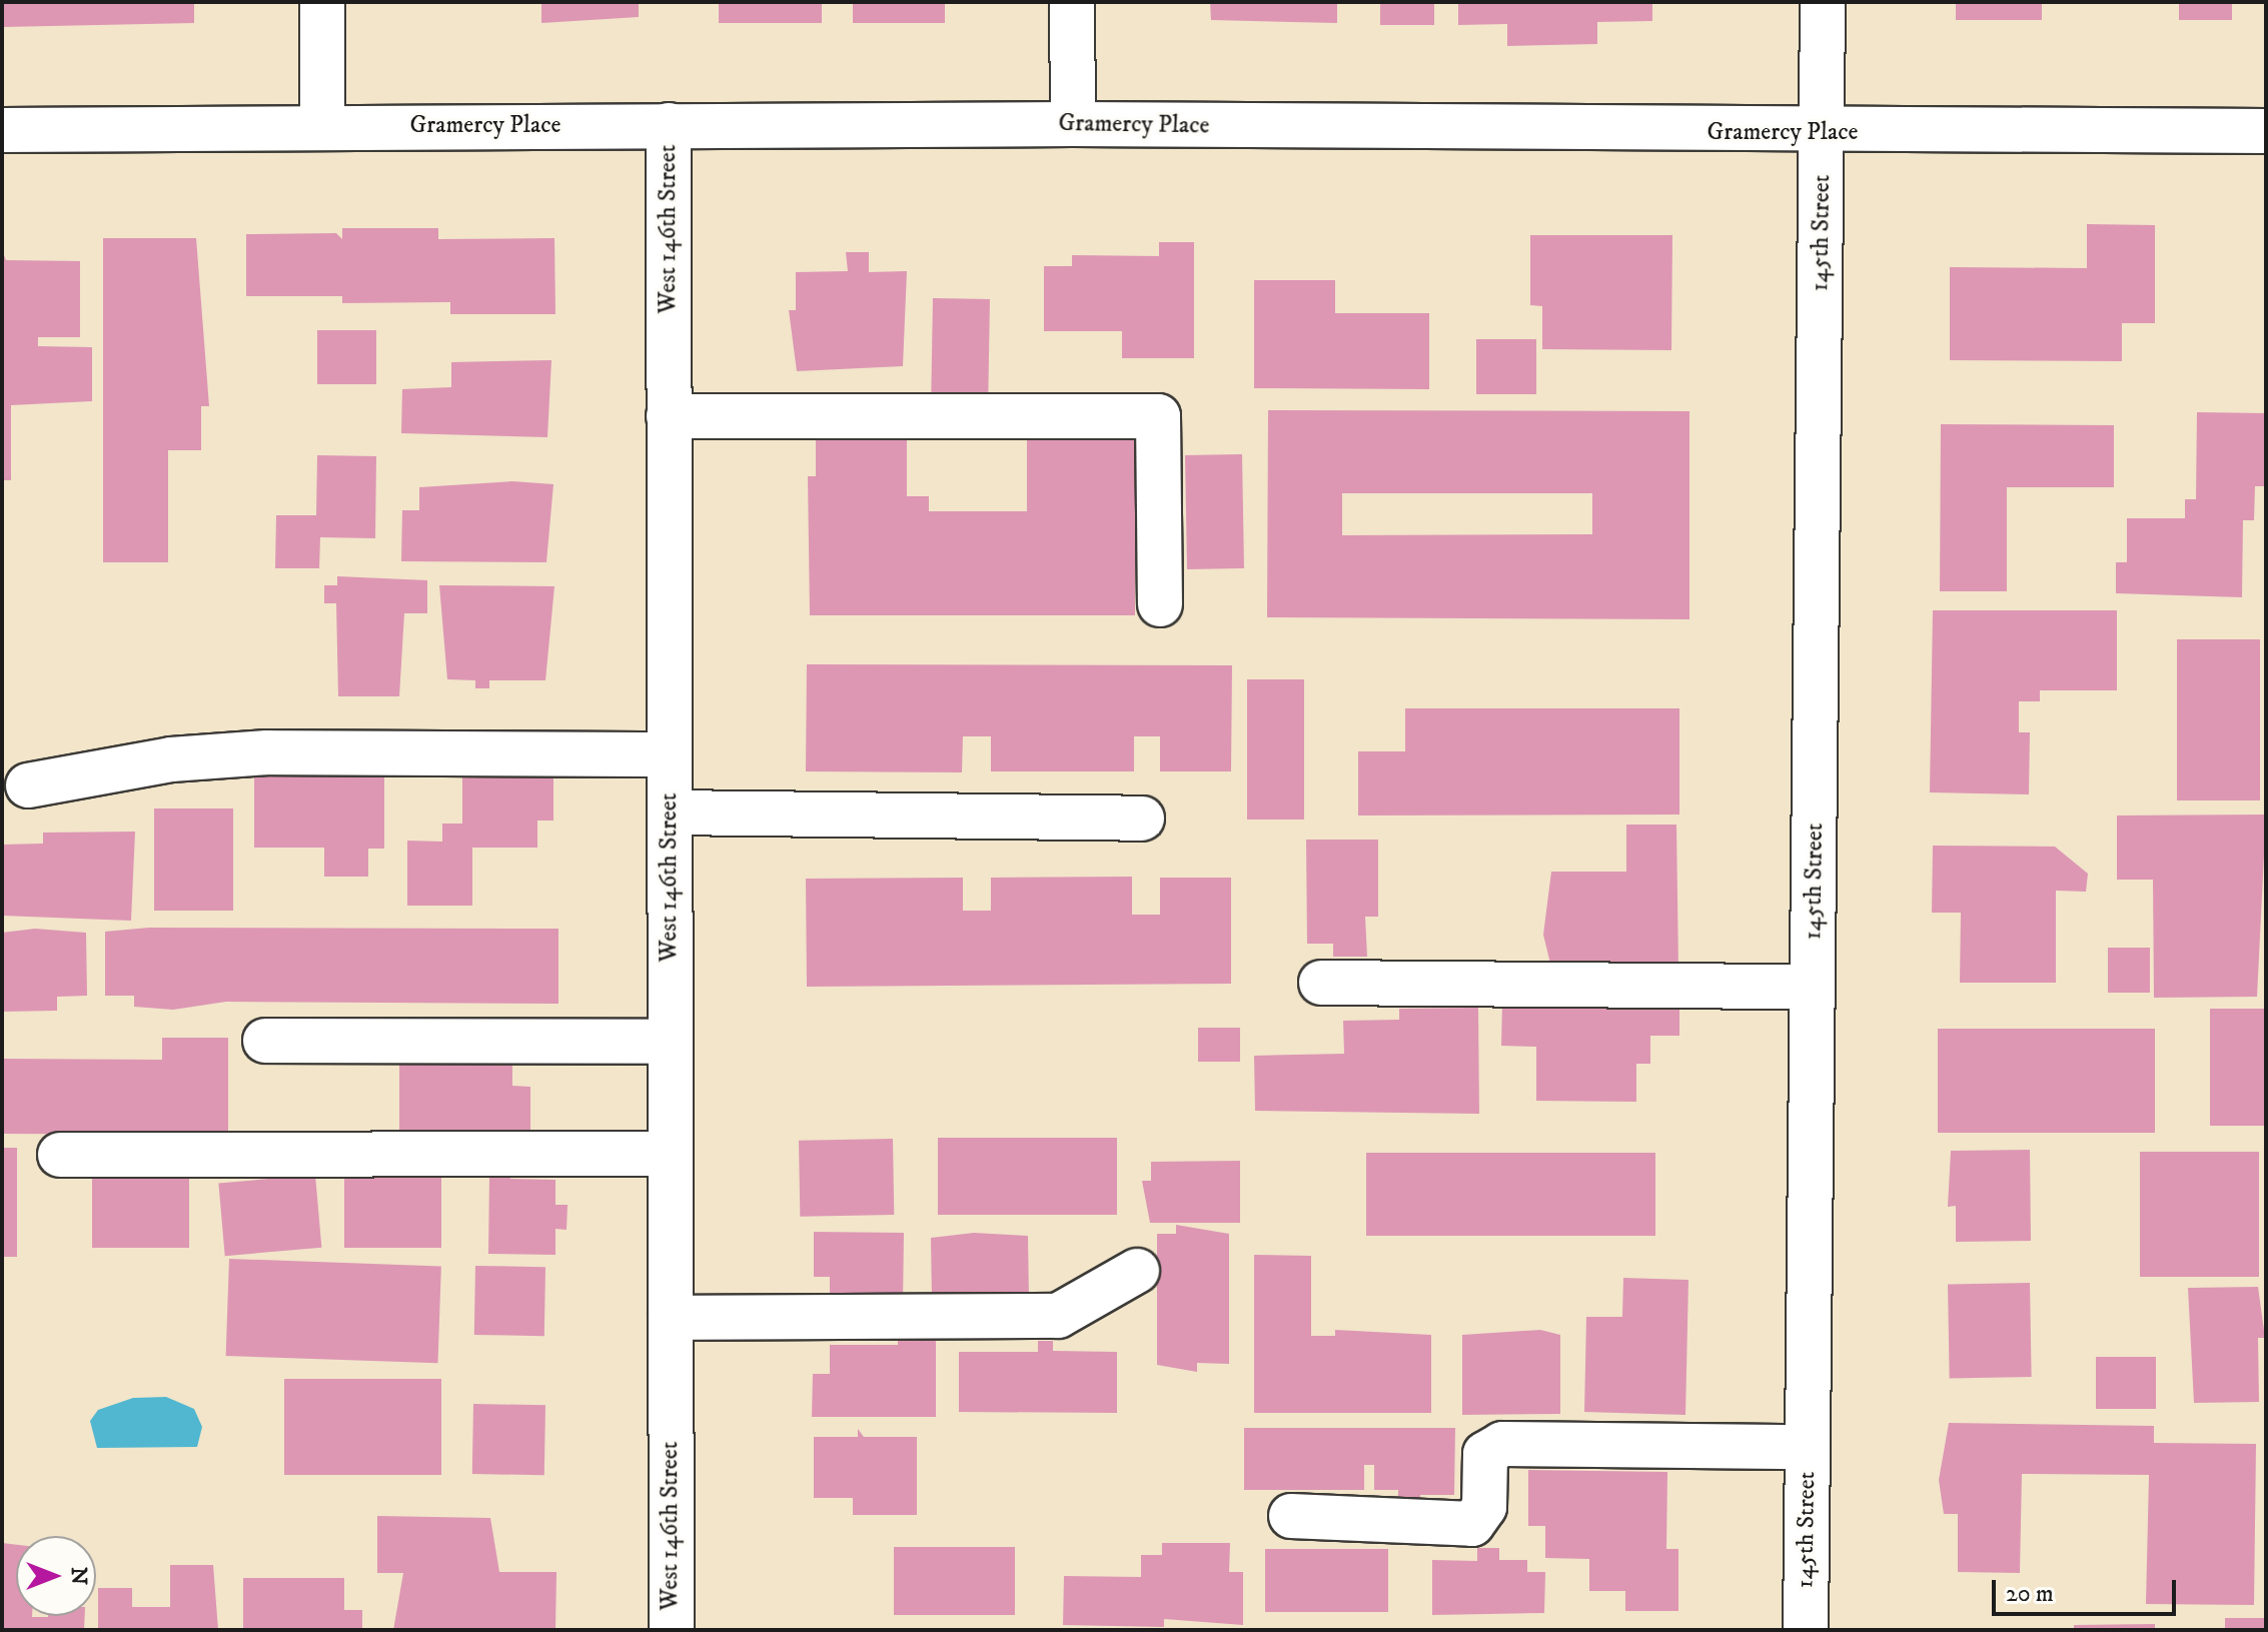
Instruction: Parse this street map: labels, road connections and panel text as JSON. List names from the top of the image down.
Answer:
{
  "streets": {
    "street": ["Gramercy Place", "West 146th Street", "145th Street"]
  },
  "crossings": [
    ["Gramercy Place", "West 146th Street"],
    ["Gramercy Place", "145th Street"]
  ],
  "scale_bar": "20 m",
  "north": "right"
}
